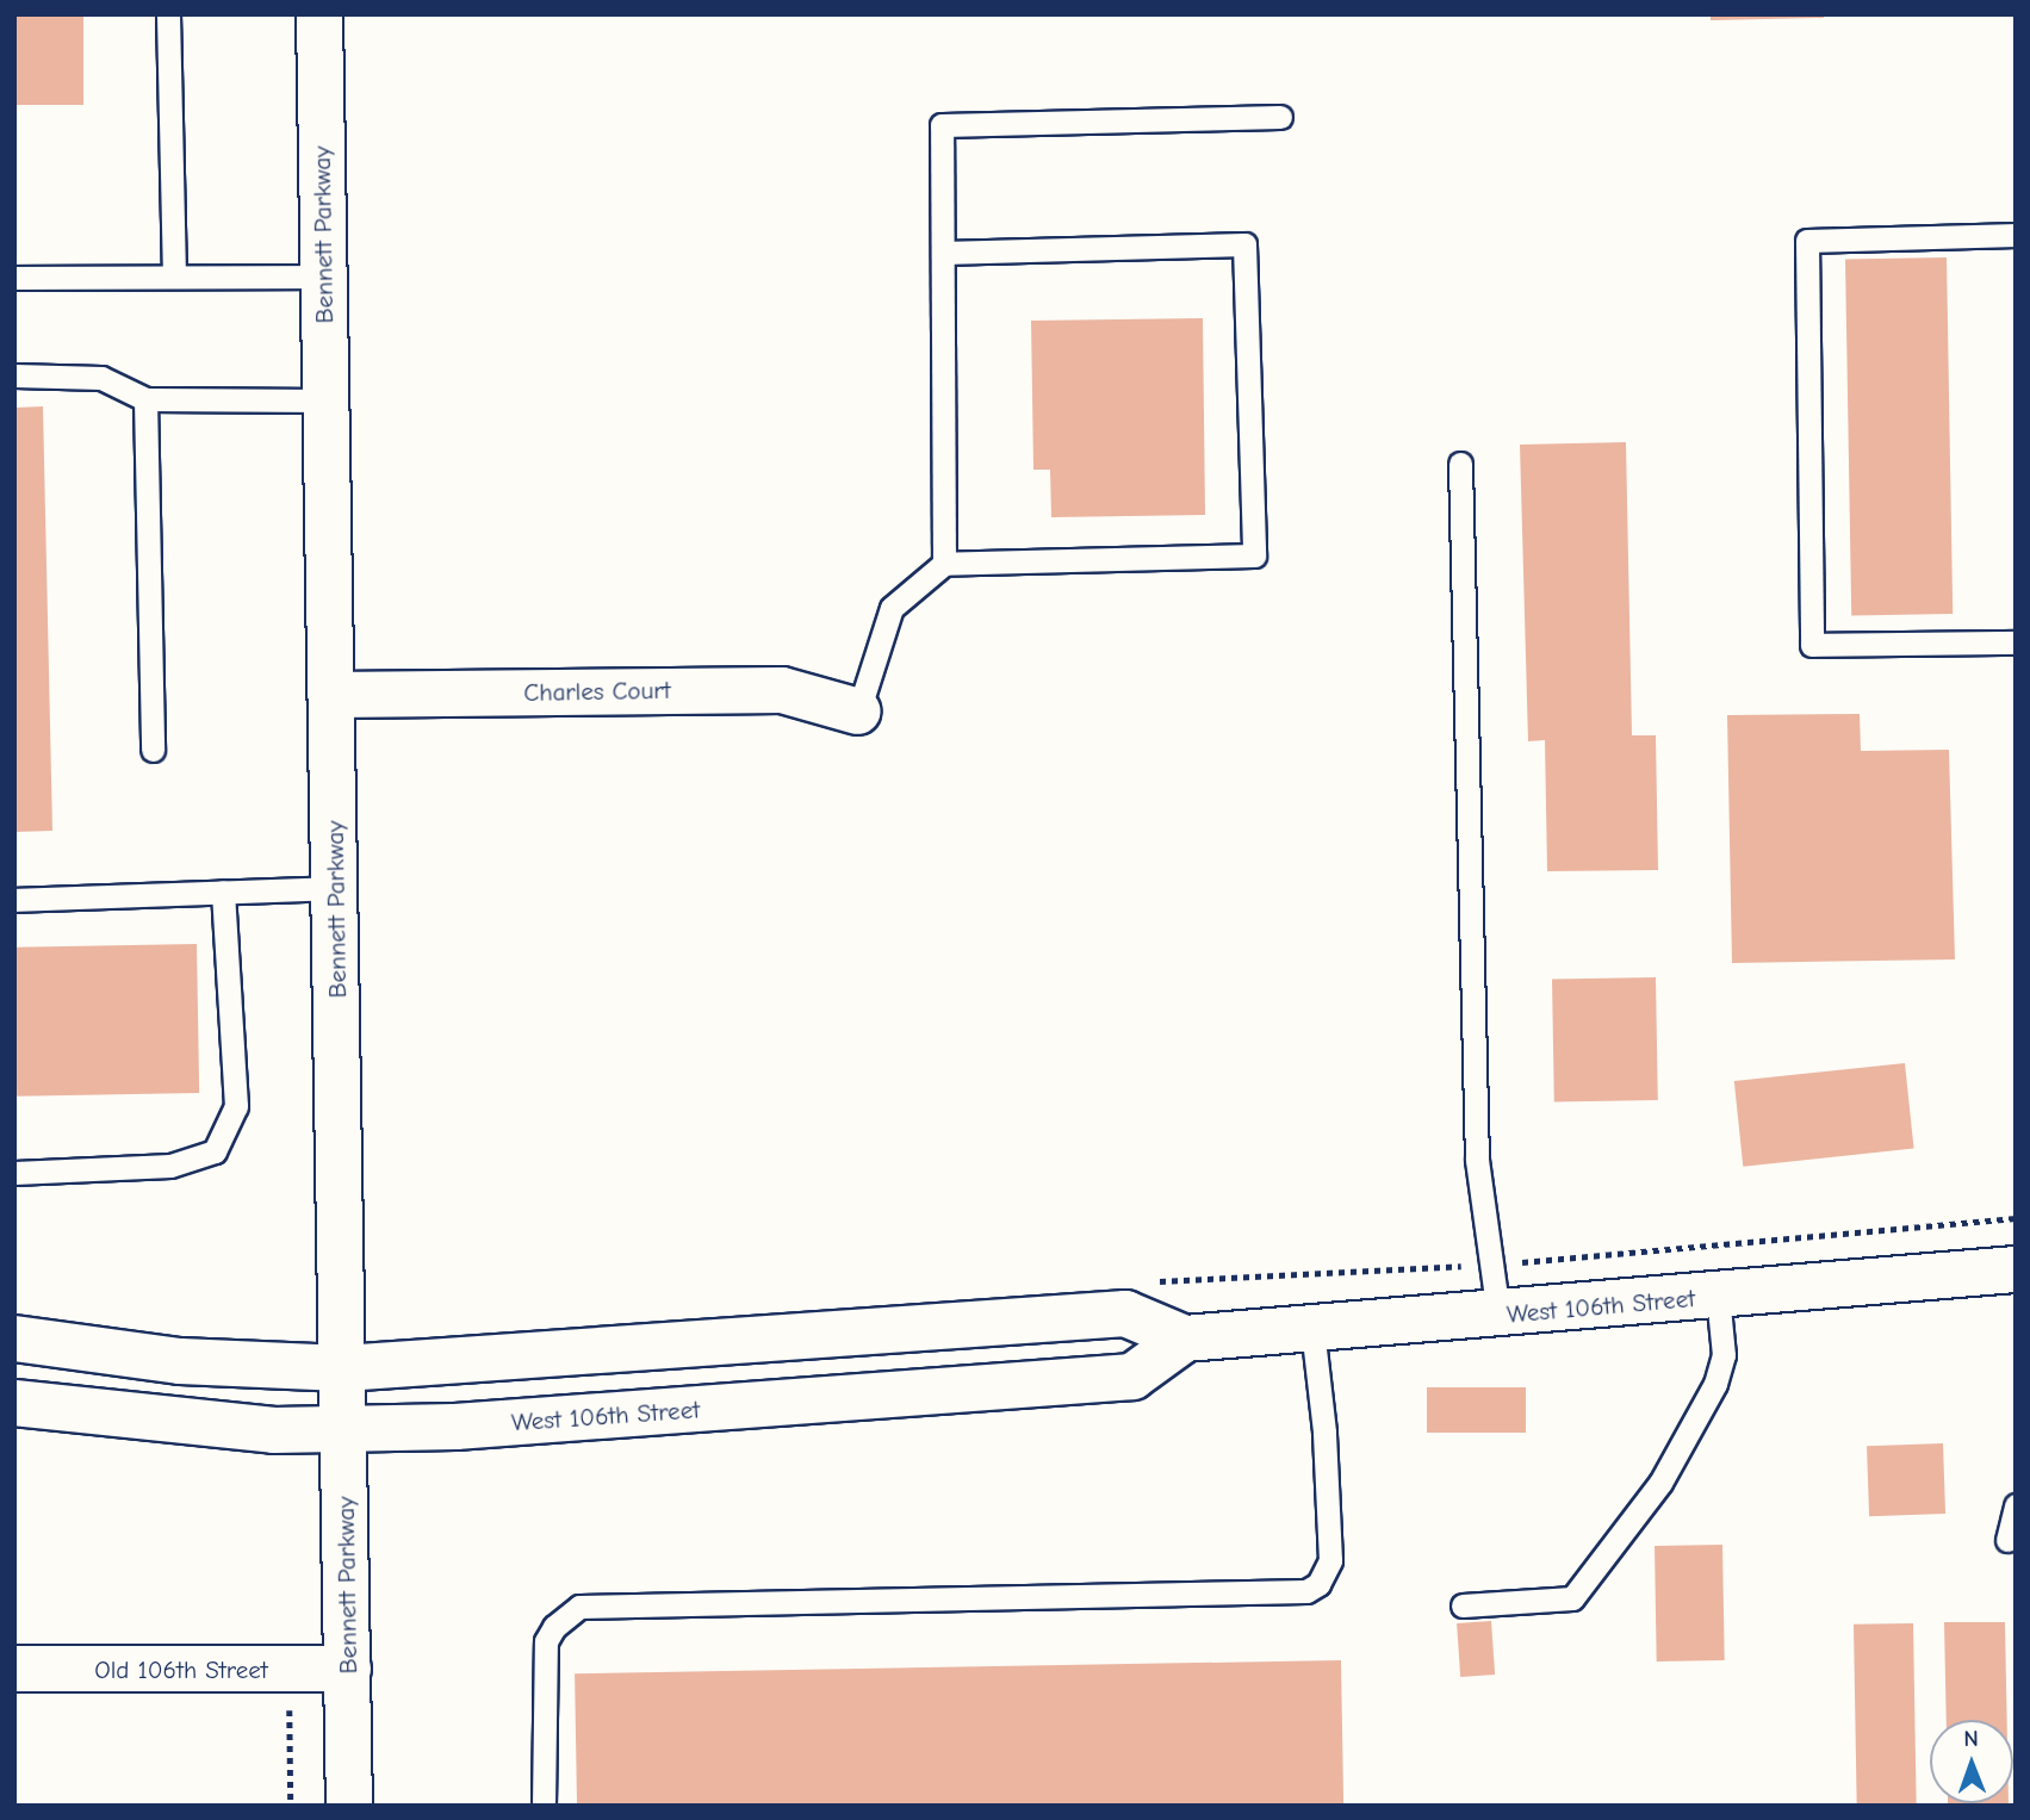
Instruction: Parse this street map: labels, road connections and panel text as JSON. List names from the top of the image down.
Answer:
{
  "streets": {
    "street": [
      "Bennett Parkway",
      "Charles Court",
      "West 106th Street",
      "Old 106th Street"
    ]
  },
  "crossings": [
    ["Bennett Parkway", "Charles Court"],
    ["Bennett Parkway", "West 106th Street"],
    ["Bennett Parkway", "Old 106th Street"]
  ],
  "north": "top"
}
